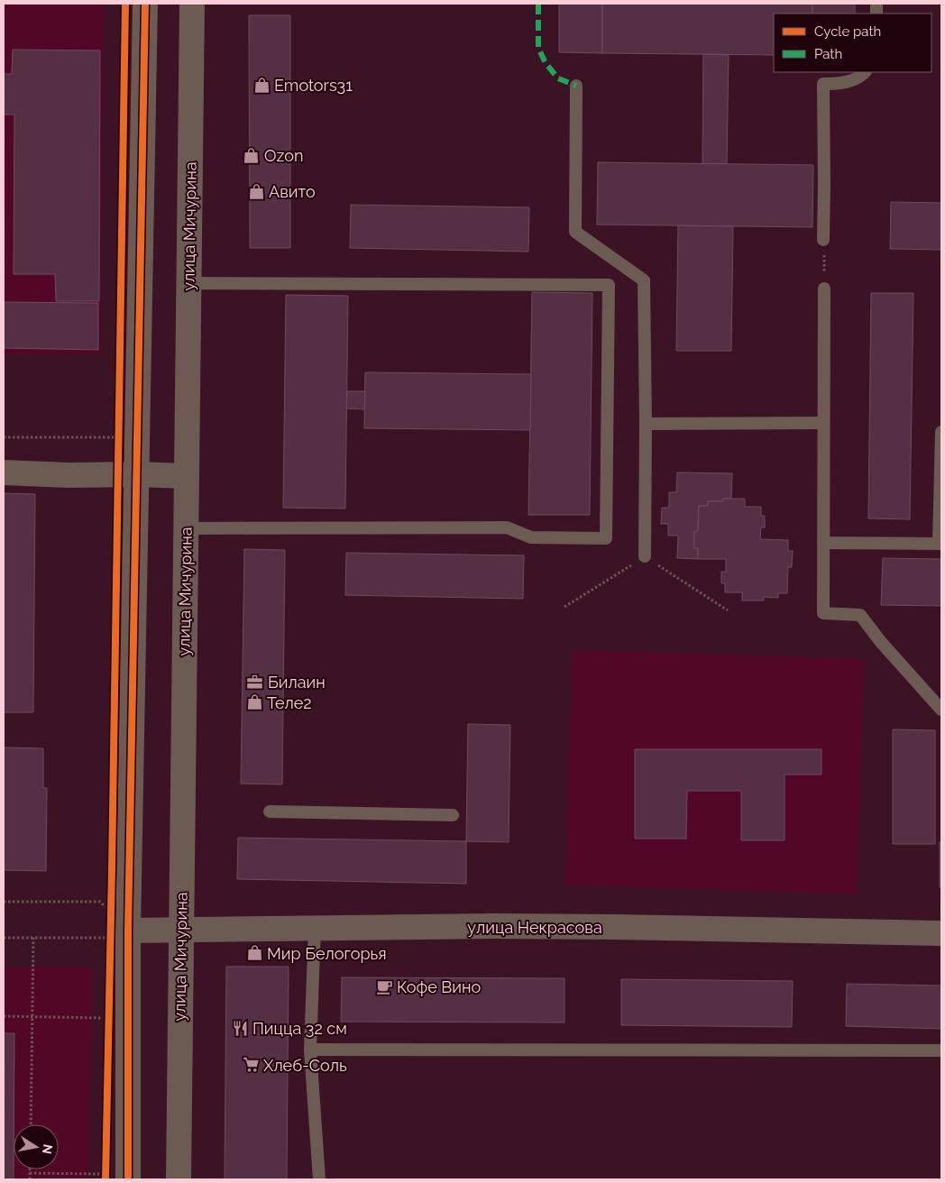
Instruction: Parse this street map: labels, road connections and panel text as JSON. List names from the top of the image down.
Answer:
{
  "streets": {
    "street": ["улица Мичурина", "улица Некрасова"]
  },
  "crossings": [
    ["улица Мичурина", "улица Некрасова"]
  ],
  "places": {
    "shop": [
      "Emotors31",
      "Ozon",
      "Авито",
      "Теле2",
      "Мир Белогорья"
    ],
    "office": ["Билаин"],
    "cafe": ["Кофе Вино"],
    "restaurant": ["Пицца 32 см"],
    "supermarket": ["Хлеб-Соль"]
  },
  "legend": ["Cycle path", "Path"],
  "north": "right"
}
